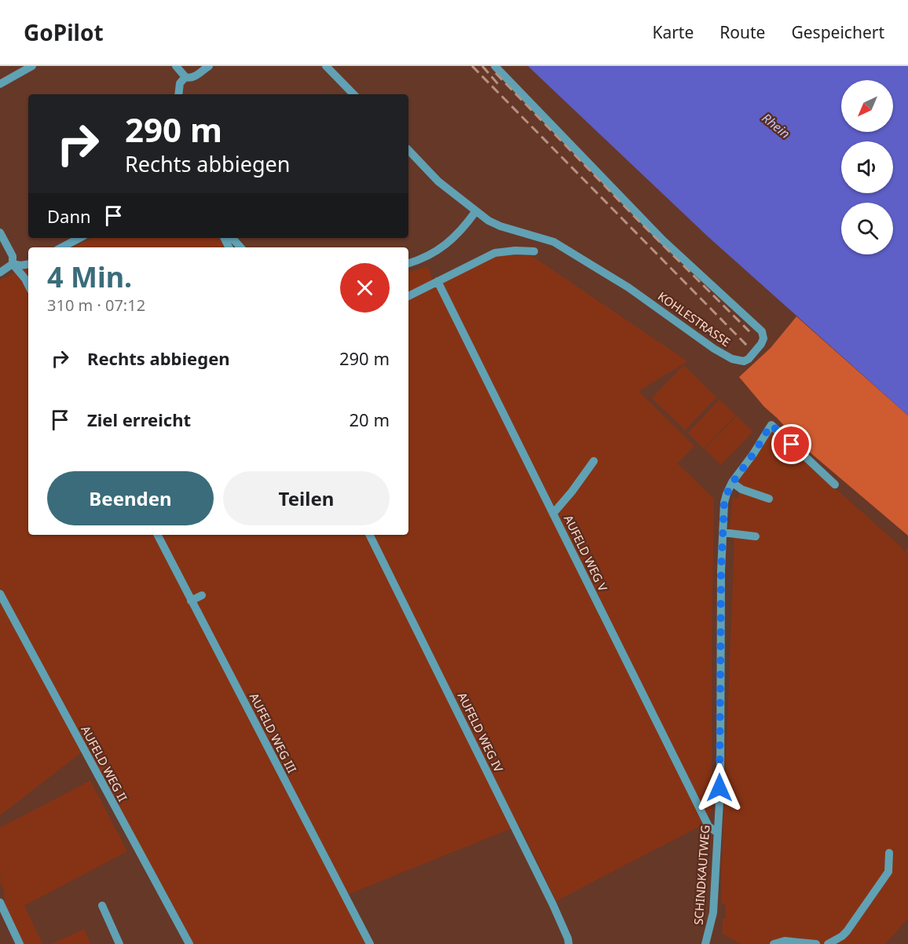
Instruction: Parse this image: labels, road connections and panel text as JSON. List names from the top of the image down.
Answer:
{
  "streets": {
    "street": [
      "KOHLESTRASSE",
      "AUFELD WEG V",
      "AUFELD WEG IV",
      "AUFELD WEG III",
      "AUFELD WEG II",
      "SCHINDKAUTWEG"
    ]
  },
  "crossings": [
    ["AUFELD WEG V", "SCHINDKAUTWEG"]
  ],
  "water": ["Rhein"],
  "north": "bottom left",
  "page": {
    "header": "GoPilot",
    "nav": ["Karte", "Route", "Gespeichert"],
    "turn": ["290 m", "Rechts abbiegen"],
    "then": "Dann",
    "heading": ["4 Min.", "310 m · 07:12"],
    "list": [
      {
        "name": "Rechts abbiegen",
        "value": "290 m"
      },
      {
        "name": "Ziel erreicht",
        "value": "20 m"
      }
    ],
    "buttons": ["Beenden", "Teilen"]
  }
}
